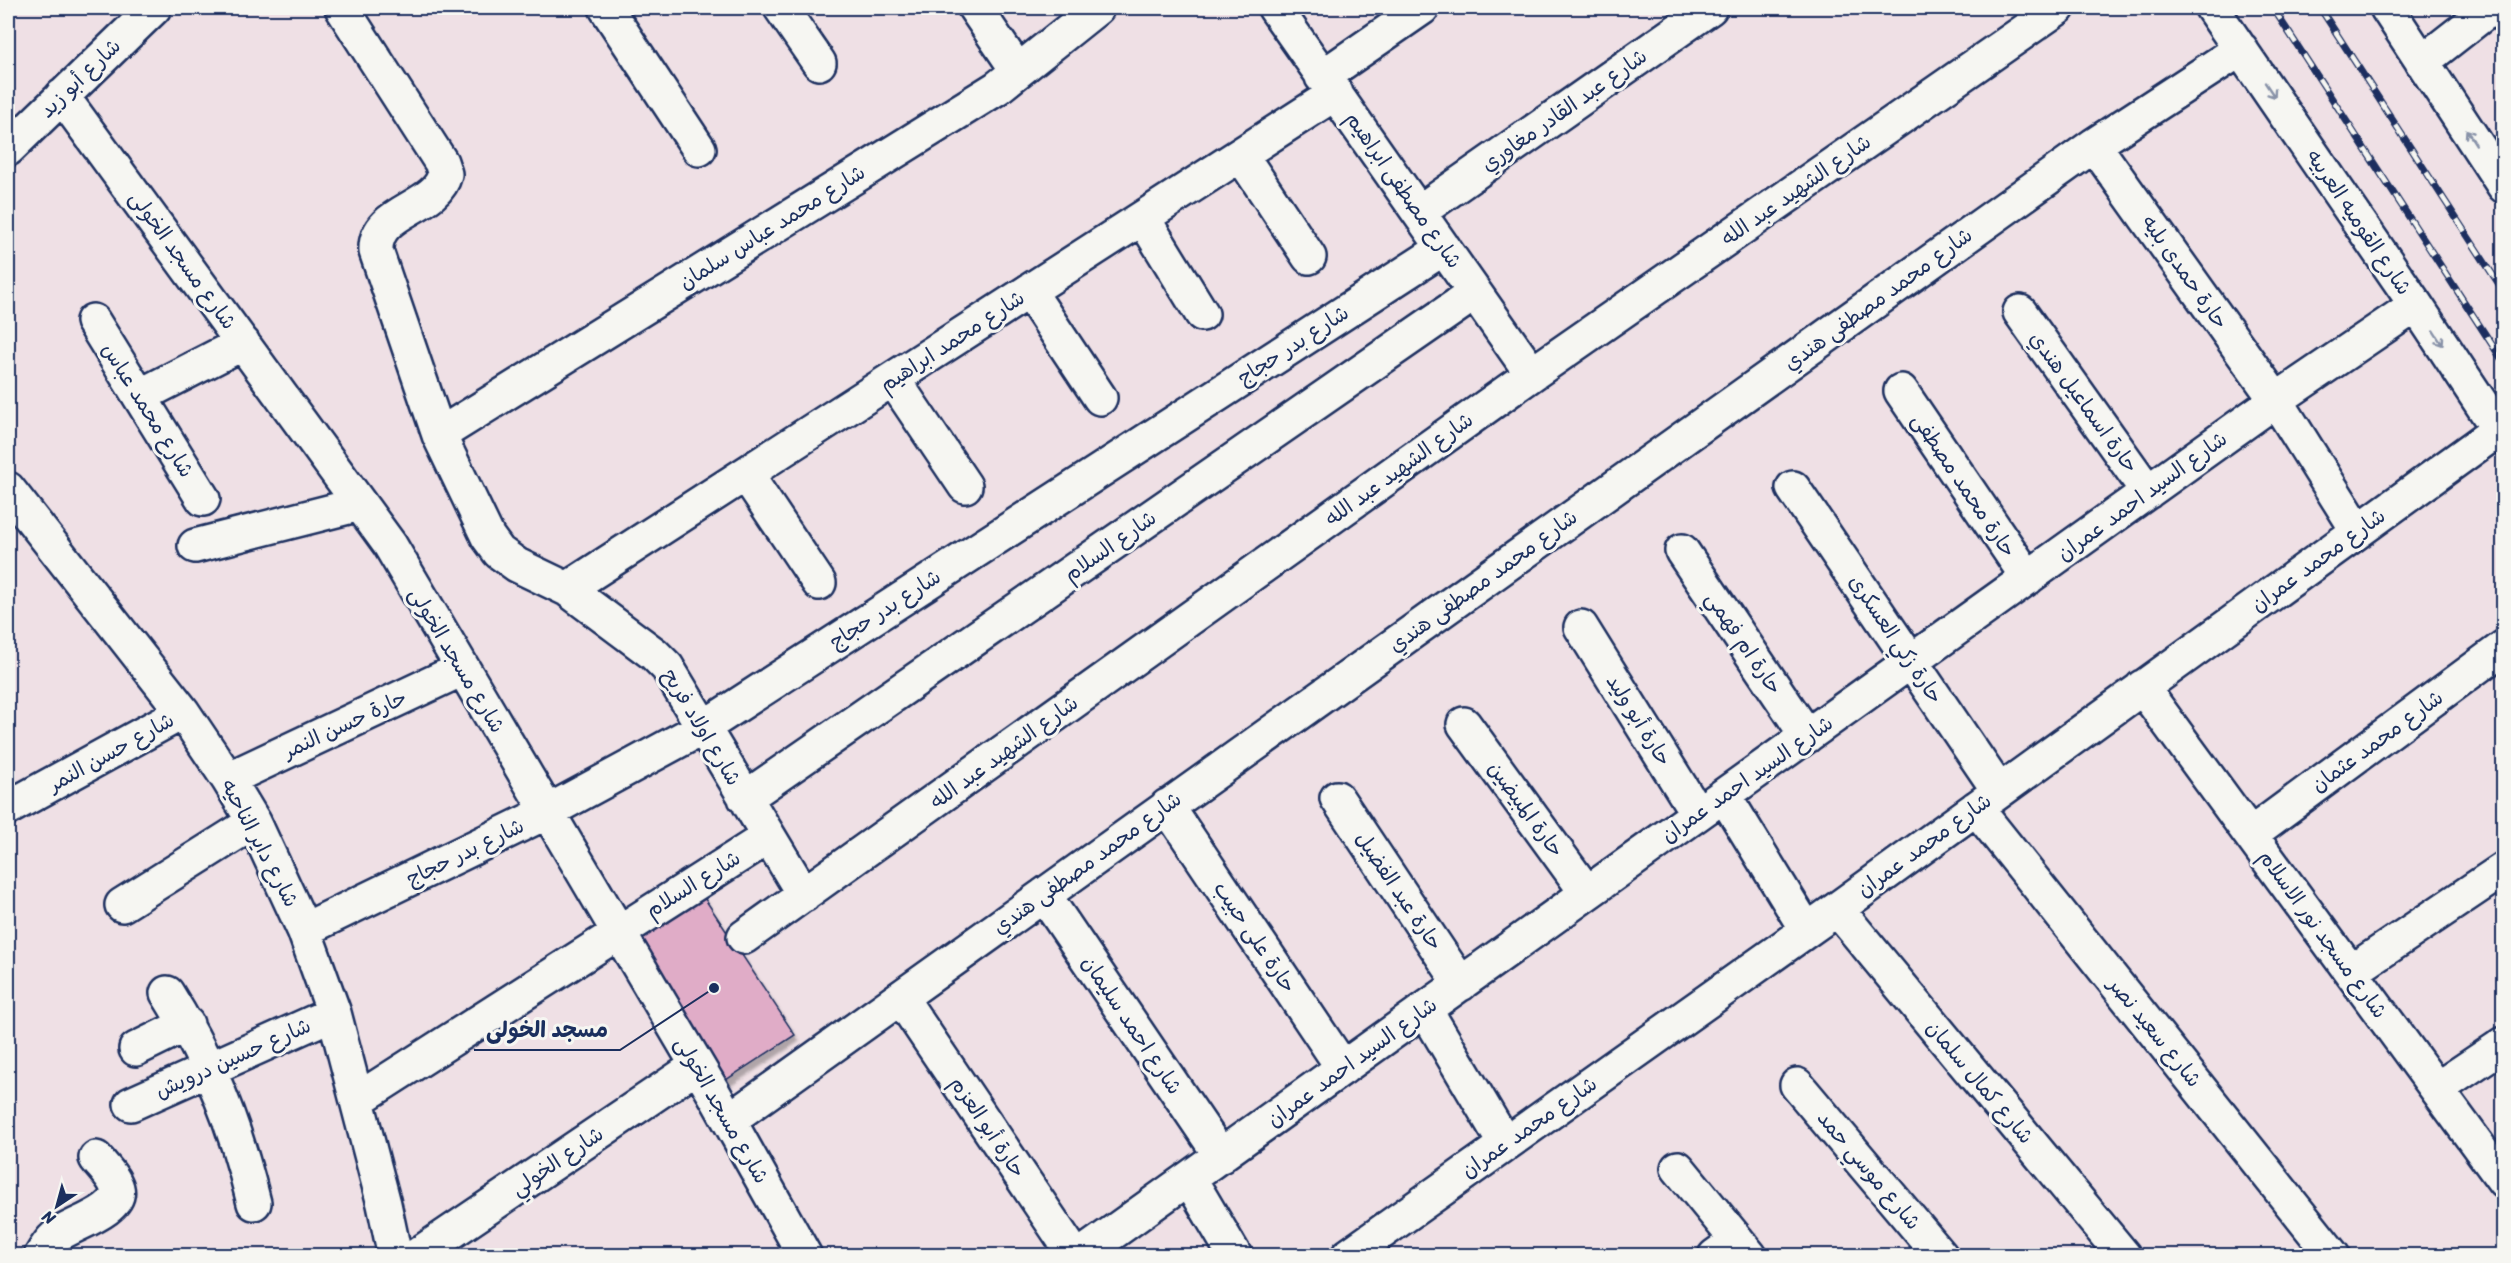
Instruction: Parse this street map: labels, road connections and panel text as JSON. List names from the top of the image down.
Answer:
{
  "streets": {
    "street": [
      "شارع أبو زيد",
      "شارع عبد القادر مغاوري",
      "شارع مصطفى ابراهيم",
      "شارع الشهيد عبد الله",
      "شارع القوميه العربيه",
      "شارع محمد عباس سلمان",
      "شارع مسجد الخولى",
      "حارة حمدى بليه",
      "شارع محمد مصطفى هندي",
      "شارع محمد ابراهيم",
      "شارع بدر حجاج",
      "حارة اسماعيل هندي",
      "شارع محمد عباس",
      "حارة محمد مصطفى",
      "شارع السيد احمد عمران",
      "شارع السلام",
      "شارع محمد عمران",
      "حارة زكي العسكرى",
      "حارة ام فهمي",
      "حارة أبو وليد",
      "حارة حسن النمر",
      "شارع اولاد فريح",
      "شارع محمد عثمان",
      "شارع حسن النمر",
      "حارة المبيضين",
      "شارع داير الناحيه",
      "حارة عبد الفضيل",
      "شارع مسجد نور الاسلام",
      "حارة على حبيب",
      "شارع احمد سليمان",
      "شارع سعيد نصر",
      "شارع حسين درويش",
      "شارع كمال سلمان",
      "حارة أبو العزم",
      "شارع الخولي",
      "شارع موسي حمد"
    ]
  },
  "crossings": [
    ["شارع أبو زيد", "شارع مسجد الخولى"],
    ["شارع عبد القادر مغاوري", "شارع مصطفى ابراهيم"],
    ["شارع مصطفى ابراهيم", "شارع الشهيد عبد الله"],
    ["شارع مصطفى ابراهيم", "شارع محمد ابراهيم"],
    ["شارع مصطفى ابراهيم", "شارع بدر حجاج"],
    ["شارع مصطفى ابراهيم", "شارع السلام"],
    ["شارع الشهيد عبد الله", "شارع اولاد فريح"],
    ["شارع القوميه العربيه", "شارع محمد مصطفى هندي"],
    ["شارع القوميه العربيه", "شارع السيد احمد عمران"],
    ["شارع القوميه العربيه", "شارع محمد عمران"],
    ["شارع محمد عباس سلمان", "شارع اولاد فريح"],
    ["شارع مسجد الخولى", "شارع محمد مصطفى هندي"],
    ["شارع مسجد الخولى", "شارع بدر حجاج"],
    ["شارع مسجد الخولى", "شارع السلام"],
    ["شارع مسجد الخولى", "حارة حسن النمر"],
    ["شارع مسجد الخولى", "شارع الخولي"],
    ["حارة حمدى بليه", "شارع محمد مصطفى هندي"],
    ["حارة حمدى بليه", "شارع السيد احمد عمران"],
    ["حارة حمدى بليه", "شارع محمد عمران"],
    ["شارع محمد مصطفى هندي", "حارة على حبيب"],
    ["شارع محمد مصطفى هندي", "شارع احمد سليمان"],
    ["شارع محمد مصطفى هندي", "حارة أبو العزم"],
    ["شارع محمد ابراهيم", "شارع اولاد فريح"],
    ["شارع بدر حجاج", "شارع اولاد فريح"],
    ["شارع بدر حجاج", "شارع داير الناحيه"],
    ["حارة اسماعيل هندي", "شارع السيد احمد عمران"],
    ["حارة محمد مصطفى", "شارع السيد احمد عمران"],
    ["شارع السيد احمد عمران", "حارة زكي العسكرى"],
    ["شارع السيد احمد عمران", "حارة ام فهمي"],
    ["شارع السيد احمد عمران", "حارة أبو وليد"],
    ["شارع السيد احمد عمران", "حارة المبيضين"],
    ["شارع السيد احمد عمران", "حارة عبد الفضيل"],
    ["شارع السيد احمد عمران", "حارة على حبيب"],
    ["شارع السيد احمد عمران", "شارع احمد سليمان"],
    ["شارع السلام", "شارع اولاد فريح"],
    ["شارع السلام", "شارع داير الناحيه"],
    ["شارع محمد عمران", "حارة زكي العسكرى"],
    ["شارع محمد عمران", "شارع مسجد نور الاسلام"],
    ["شارع محمد عمران", "شارع سعيد نصر"],
    ["شارع محمد عمران", "شارع كمال سلمان"],
    ["حارة زكي العسكرى", "شارع سعيد نصر"],
    ["حارة حسن النمر", "شارع داير الناحيه"],
    ["شارع محمد عثمان", "شارع مسجد نور الاسلام"],
    ["شارع حسن النمر", "شارع داير الناحيه"],
    ["شارع داير الناحيه", "شارع حسين درويش"]
  ],
  "places": ["مسجد الخولى"],
  "north": "bottom left"
}
